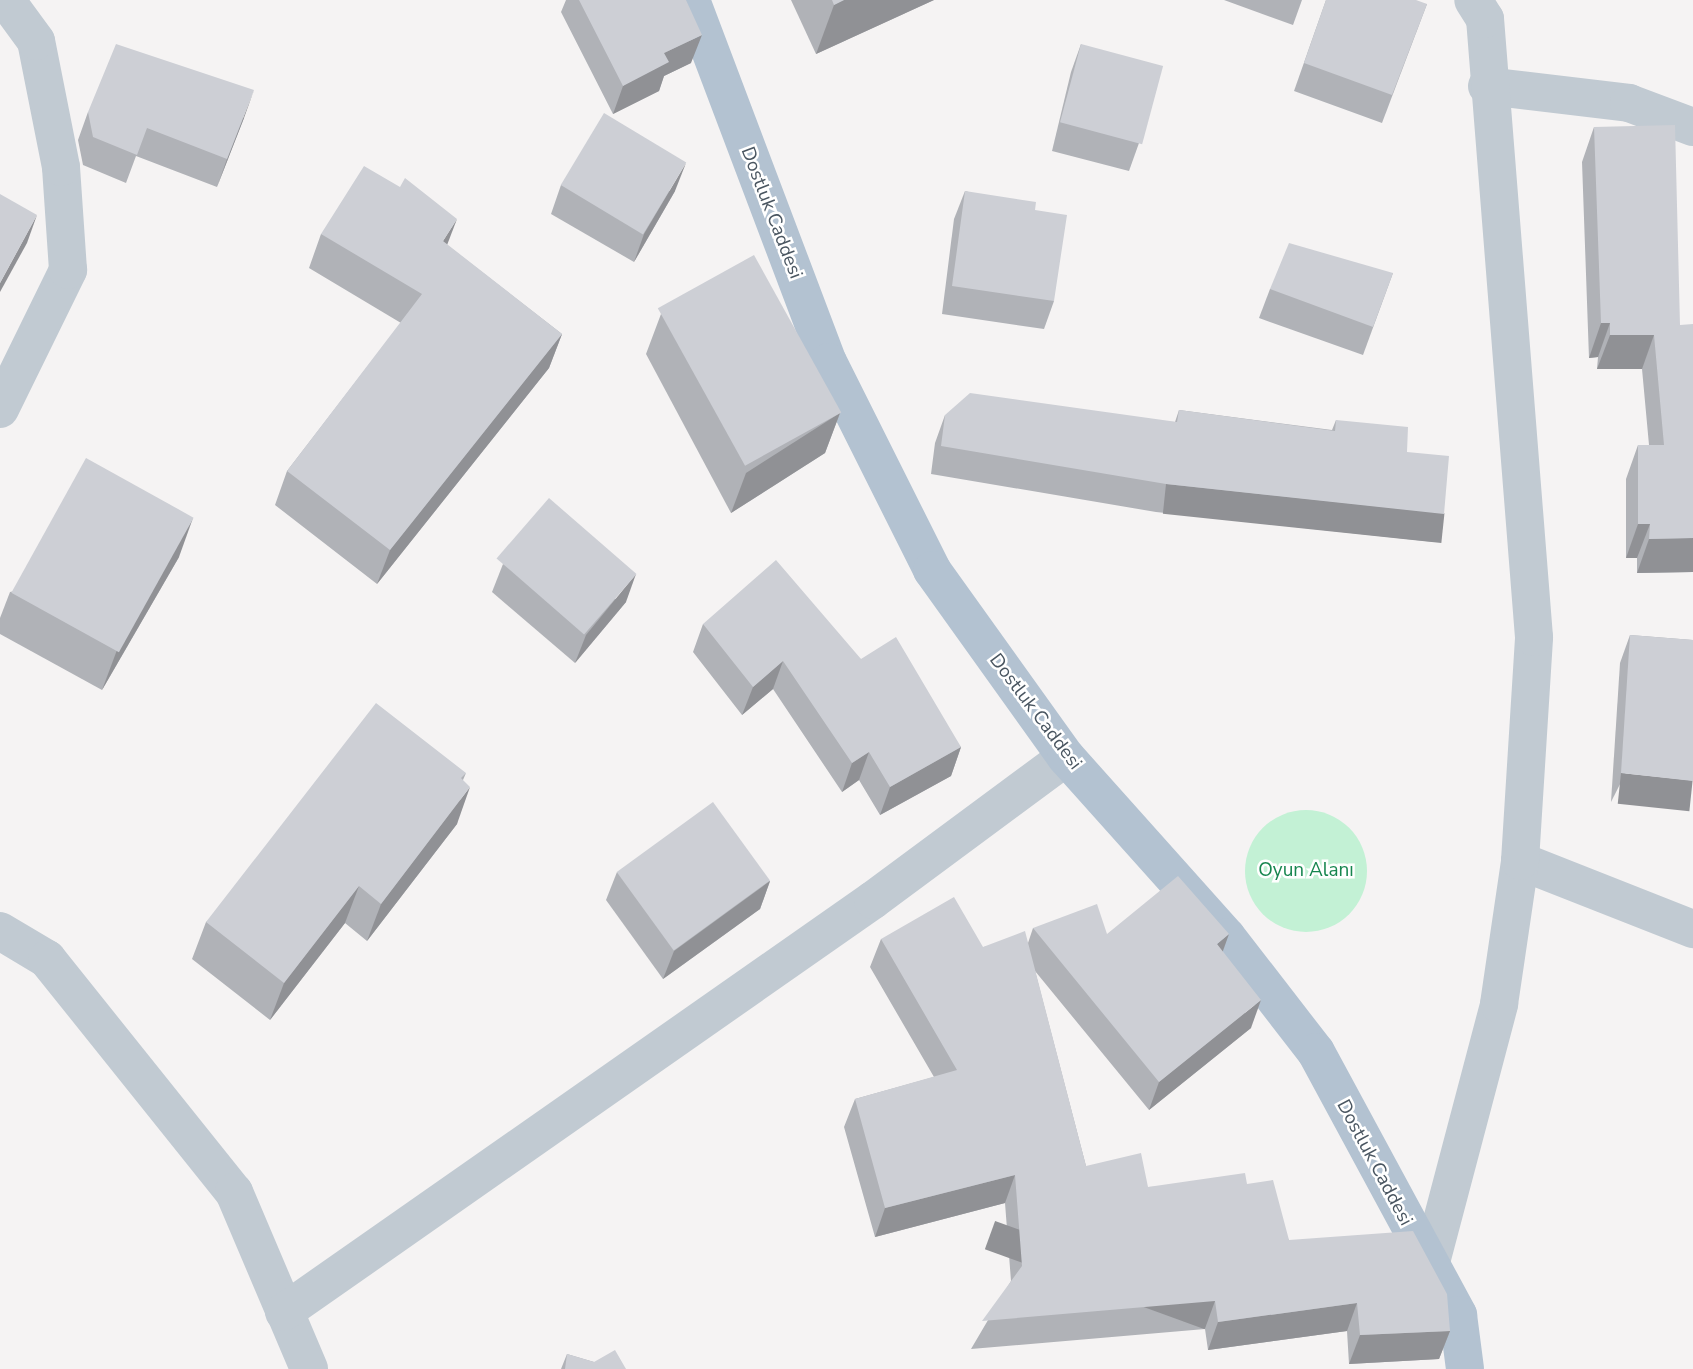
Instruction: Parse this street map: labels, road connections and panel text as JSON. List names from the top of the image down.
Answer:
{
  "streets": {
    "main road": ["Dostluk Caddesi"]
  },
  "parks": ["Oyun Alanı"]
}
